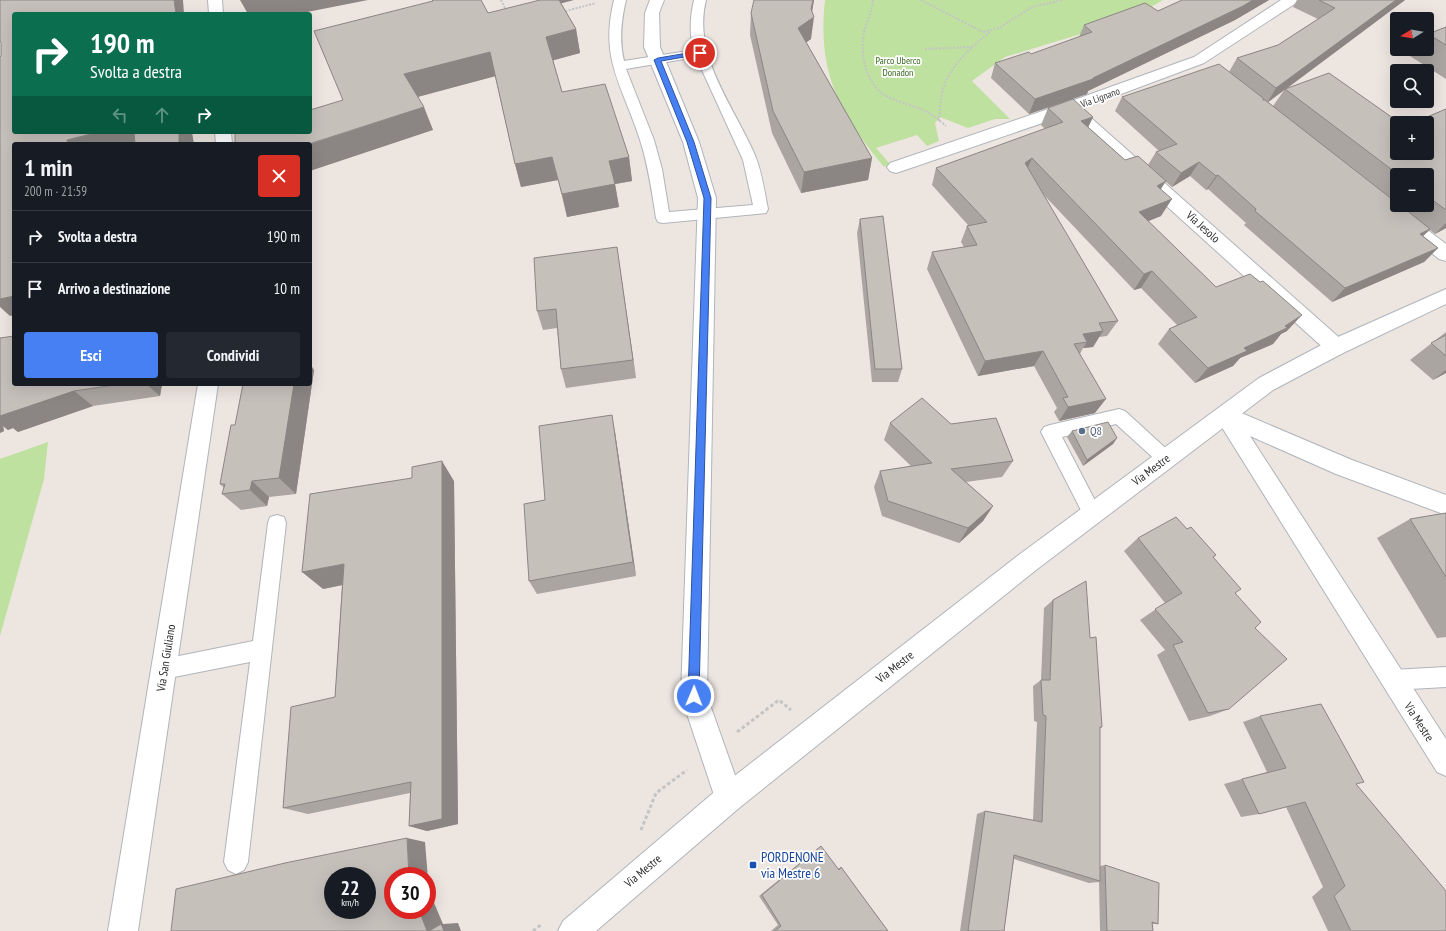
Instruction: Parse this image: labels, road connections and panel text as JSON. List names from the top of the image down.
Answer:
{
  "streets": {
    "street": [
      "Via Lignano",
      "Via Jesolo",
      "Via Mestre",
      "Via San Giuliano"
    ]
  },
  "crossings": [
    ["Via Lignano", "Via Jesolo"],
    ["Via Jesolo", "Via Mestre"]
  ],
  "parks": ["Parco Uberco Donadon"],
  "places": {
    "other": ["Q8"],
    "transit": ["PORDENONE via Mestre 6"]
  },
  "north": "left",
  "page": {
    "map_buttons": ["+", "−"],
    "turn": ["190 m", "Svolta a destra"],
    "heading": ["1 min", "200 m · 21:59"],
    "list": [
      {
        "name": "Svolta a destra",
        "value": "190 m"
      },
      {
        "name": "Arrivo a destinazione",
        "value": "10 m"
      }
    ],
    "buttons": ["Esci", "Condividi"],
    "speed": "22 km/h",
    "limit": "30"
  }
}
